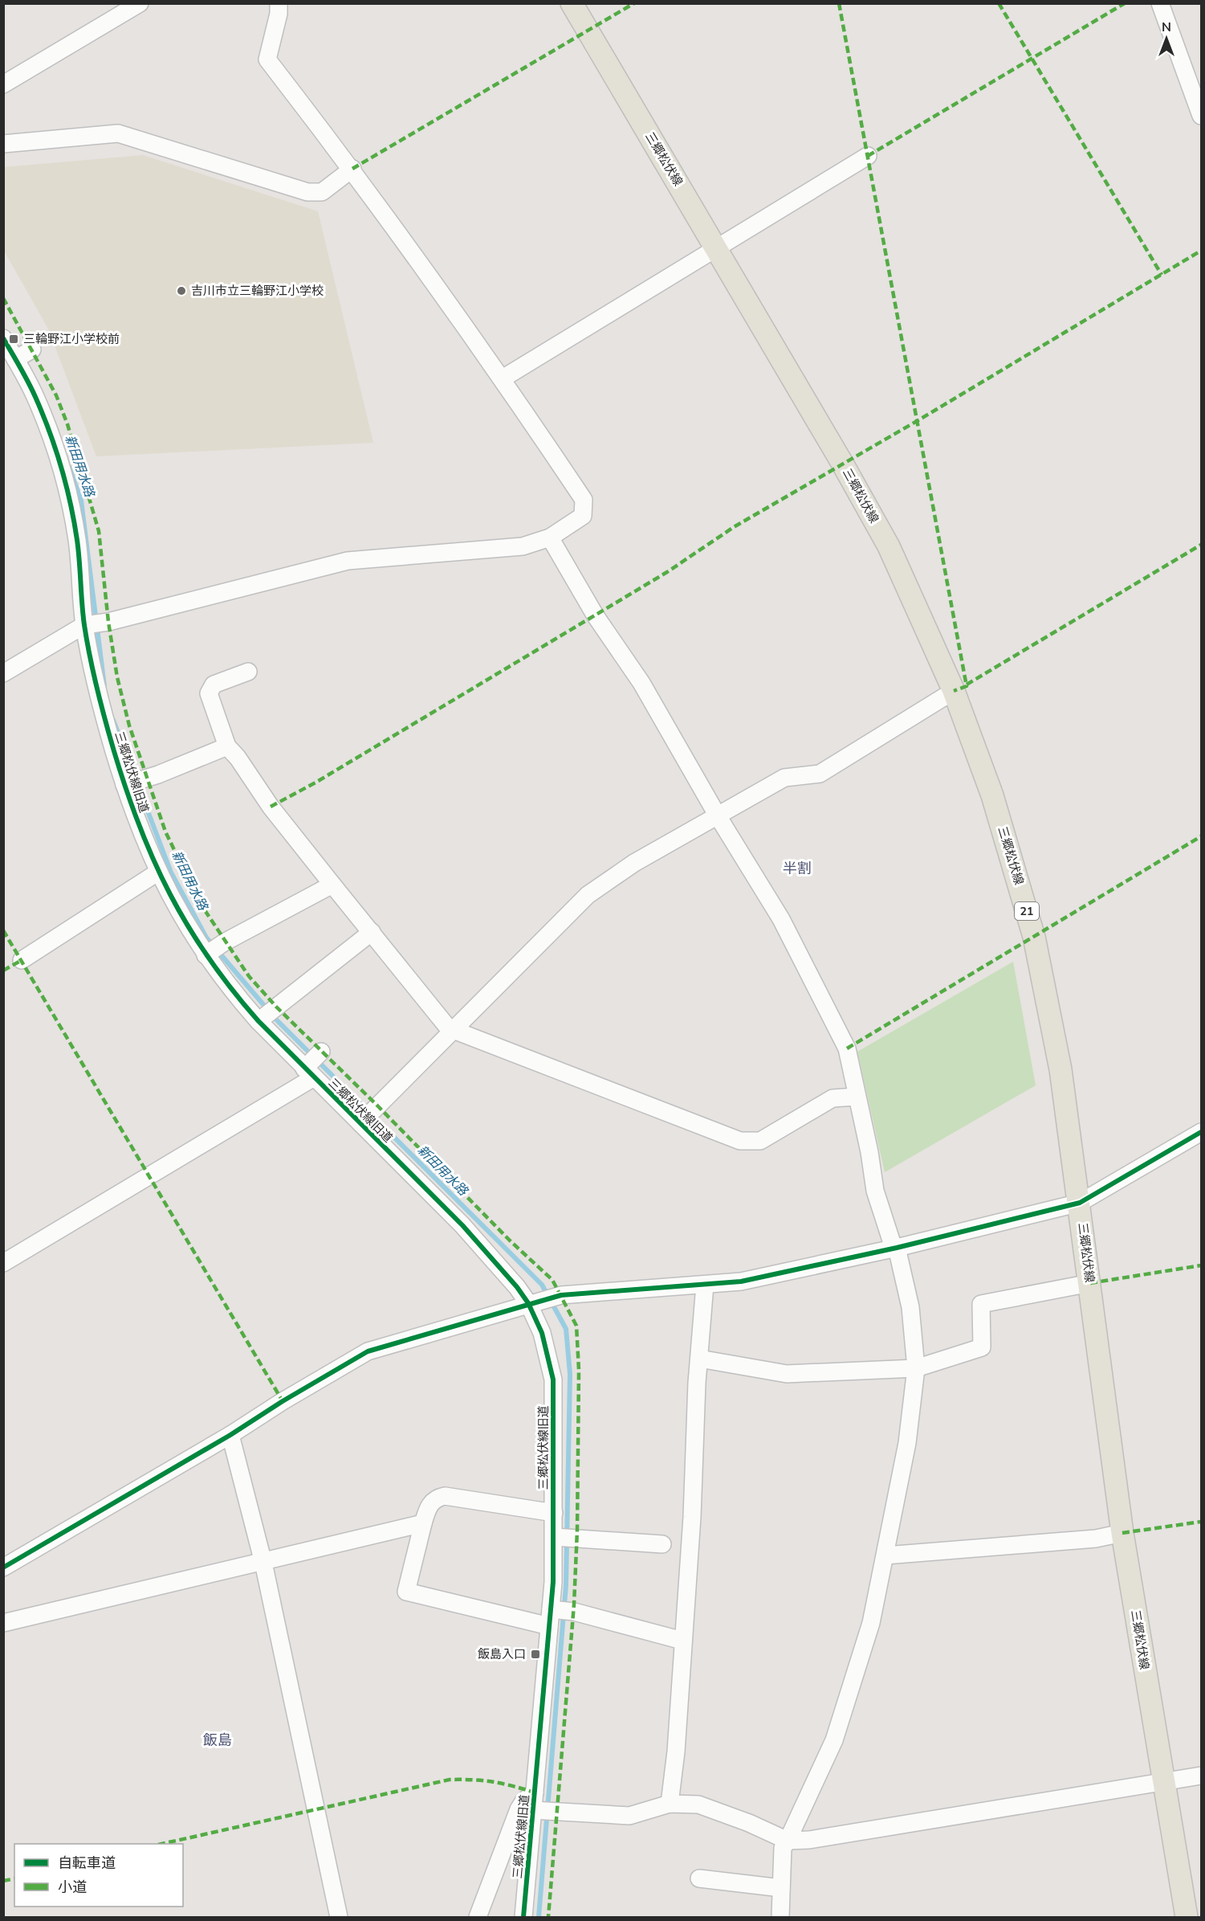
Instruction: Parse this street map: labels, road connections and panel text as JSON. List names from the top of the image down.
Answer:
{
  "streets": {
    "main road": ["三郷松伏線", "21"],
    "street": ["三郷松伏線旧道"]
  },
  "districts": ["半割", "飯島"],
  "water": ["新田用水路"],
  "places": {
    "other": ["吉川市立三輪野江小学校"],
    "transit": ["三輪野江小学校前", "飯島入口"]
  },
  "legend": ["自転車道", "小道"],
  "north": "top"
}
